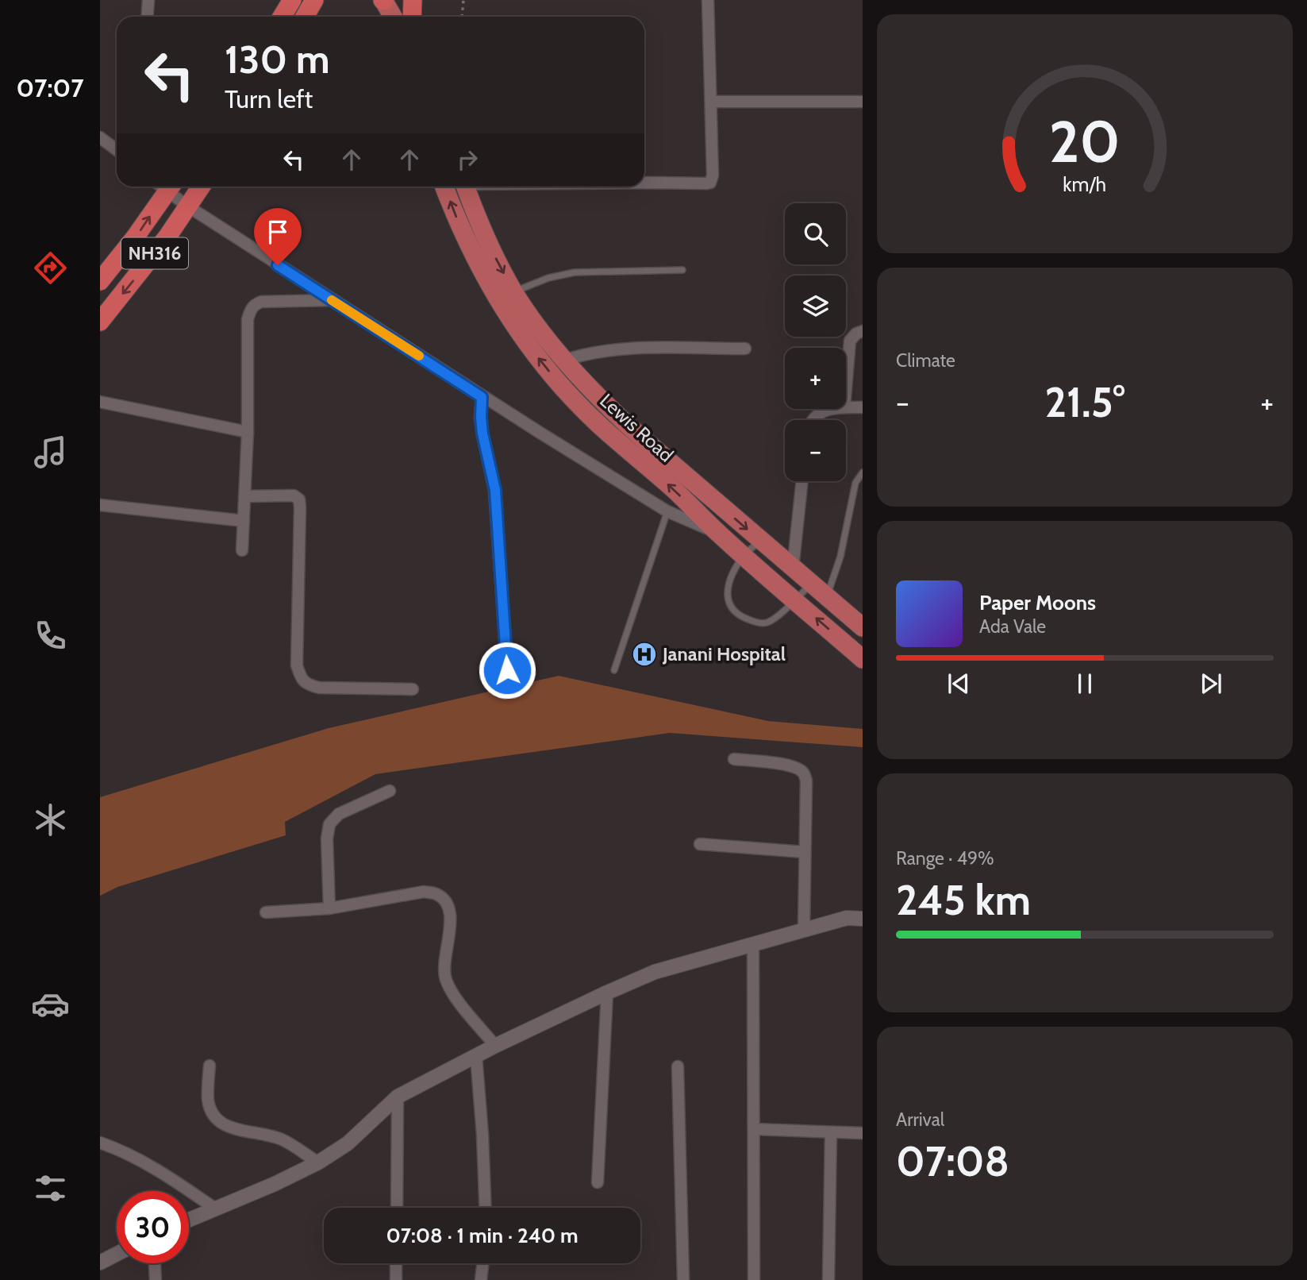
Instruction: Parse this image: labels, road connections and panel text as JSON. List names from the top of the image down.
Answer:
{
  "streets": {
    "highway": ["NH316"],
    "main road": ["Lewis Road"]
  },
  "places": {
    "hospital": ["Janani Hospital"]
  },
  "page": {
    "tabs": "07:07",
    "turn": ["130 m", "Turn left"],
    "map_buttons": ["+", "−"],
    "tile": [
      "Climate",
      ["Range · 49%", "245 km"],
      ["Arrival", "07:08"]
    ],
    "heat": ["−", "21.5°", "+"],
    "song": ["Paper Moons", "Ada Vale"],
    "limit": "30",
    "trip": "07:08 · 1 min · 240 m",
    "gauge": ["20", "km/h"]
  }
}
